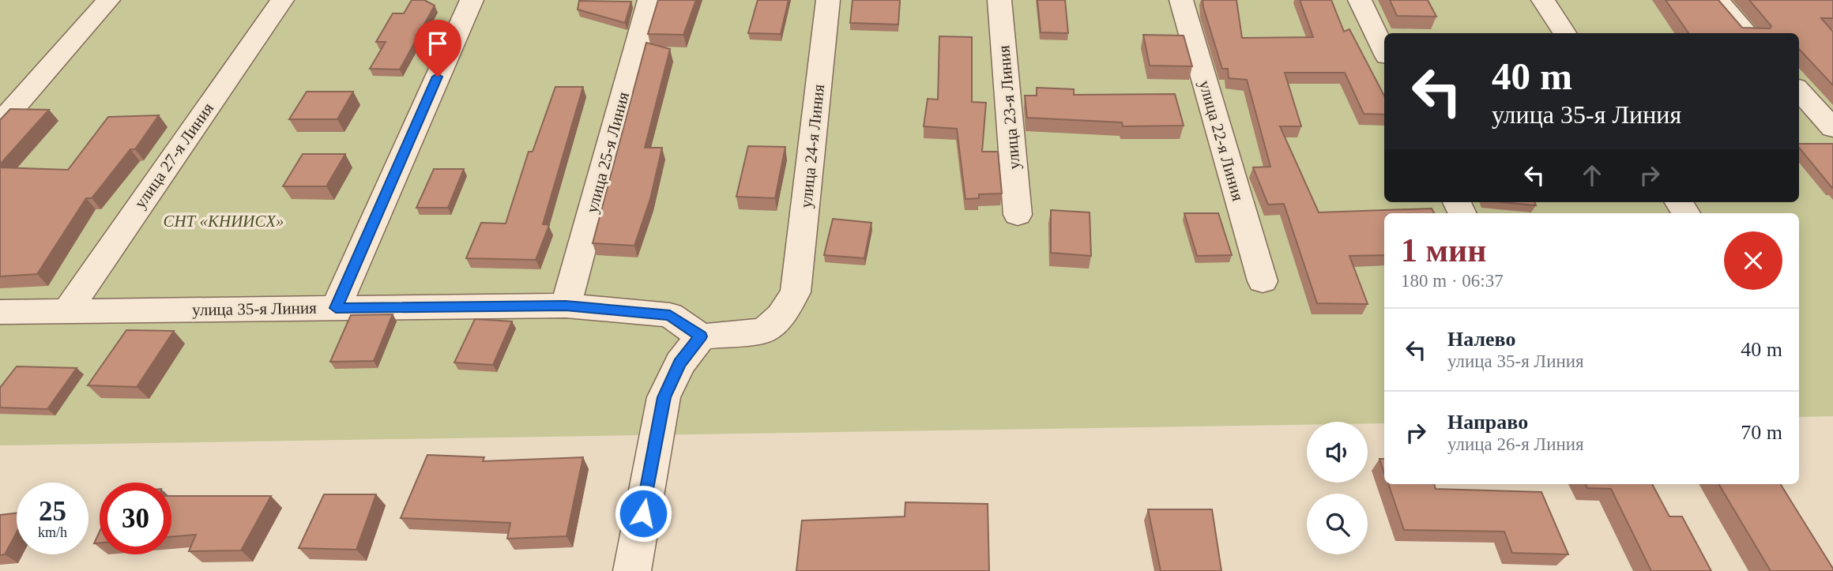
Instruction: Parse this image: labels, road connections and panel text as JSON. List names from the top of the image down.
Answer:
{
  "streets": {
    "street": [
      "улица 23-я Линия",
      "улица 22-я Линия",
      "улица 24-я Линия",
      "улица 25-я Линия",
      "улица 27-я Линия",
      "улица 35-я Линия"
    ]
  },
  "crossings": [
    ["улица 24-я Линия", "улица 35-я Линия"],
    ["улица 25-я Линия", "улица 35-я Линия"],
    ["улица 27-я Линия", "улица 35-я Линия"]
  ],
  "parks": ["СНТ «КНИИСХ»"],
  "page": {
    "turn": ["40 m", "улица 35-я Линия"],
    "heading": ["1 мин", "180 m · 06:37"],
    "list": [
      {
        "name": "Налево",
        "note": "улица 35-я Линия",
        "value": "40 m"
      },
      {
        "name": "Направо",
        "note": "улица 26-я Линия",
        "value": "70 m"
      }
    ],
    "speed": "25 km/h",
    "limit": "30"
  }
}
